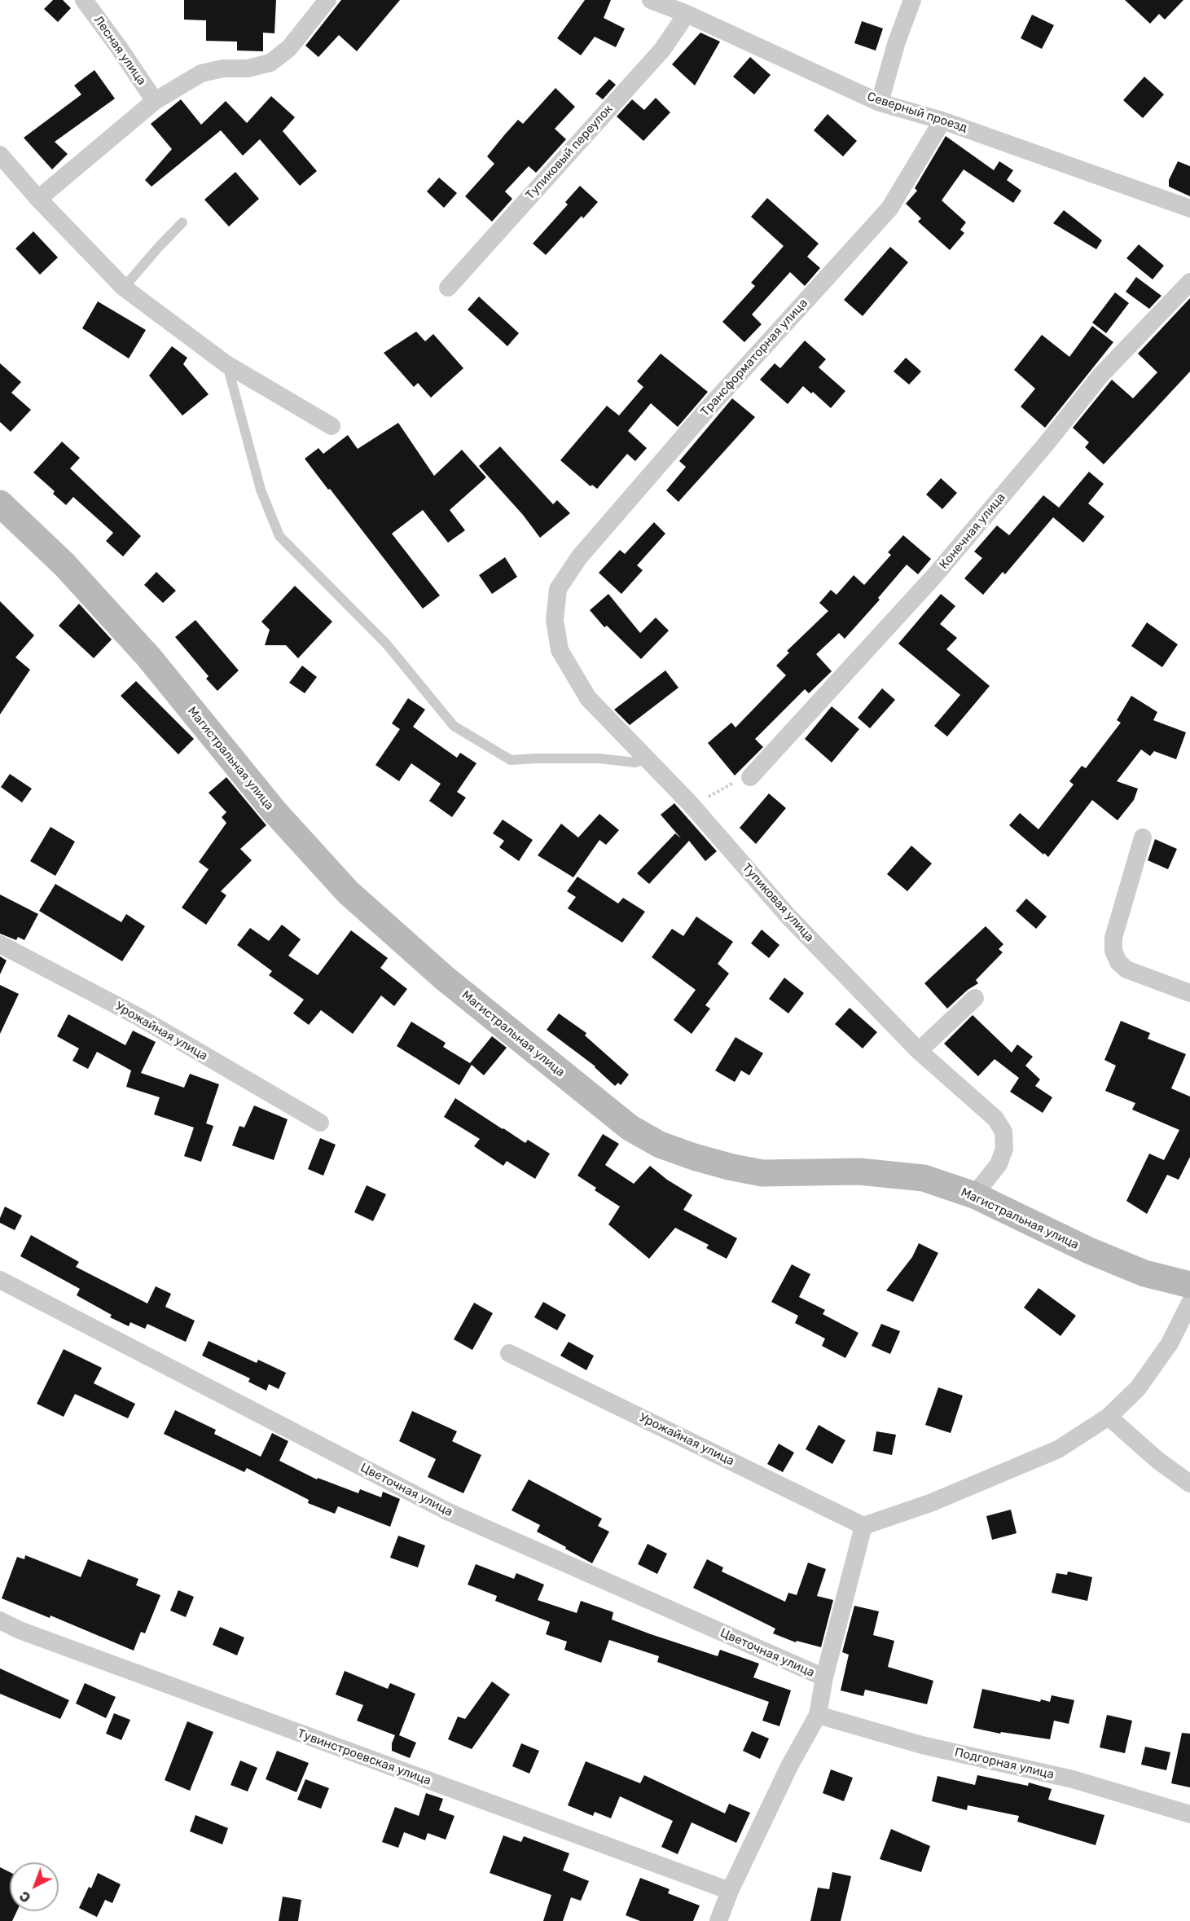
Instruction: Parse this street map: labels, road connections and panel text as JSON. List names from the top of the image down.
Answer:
{
  "streets": {
    "street": [
      "Лесная улица",
      "Северный проезд",
      "Тупиковый переулок",
      "Трансформаторная улица",
      "Конечная улица",
      "Магистральная улица",
      "Тупиковая улица",
      "Урожайная улица",
      "Цветочная улица",
      "Тувинстроевская улица",
      "Подгорная улица"
    ]
  },
  "crossings": [
    ["Северный проезд", "Тупиковый переулок"],
    ["Северный проезд", "Трансформаторная улица"],
    ["Трансформаторная улица", "Тупиковая улица"],
    ["Магистральная улица", "Тупиковая улица"]
  ],
  "north": "bottom left"
}
